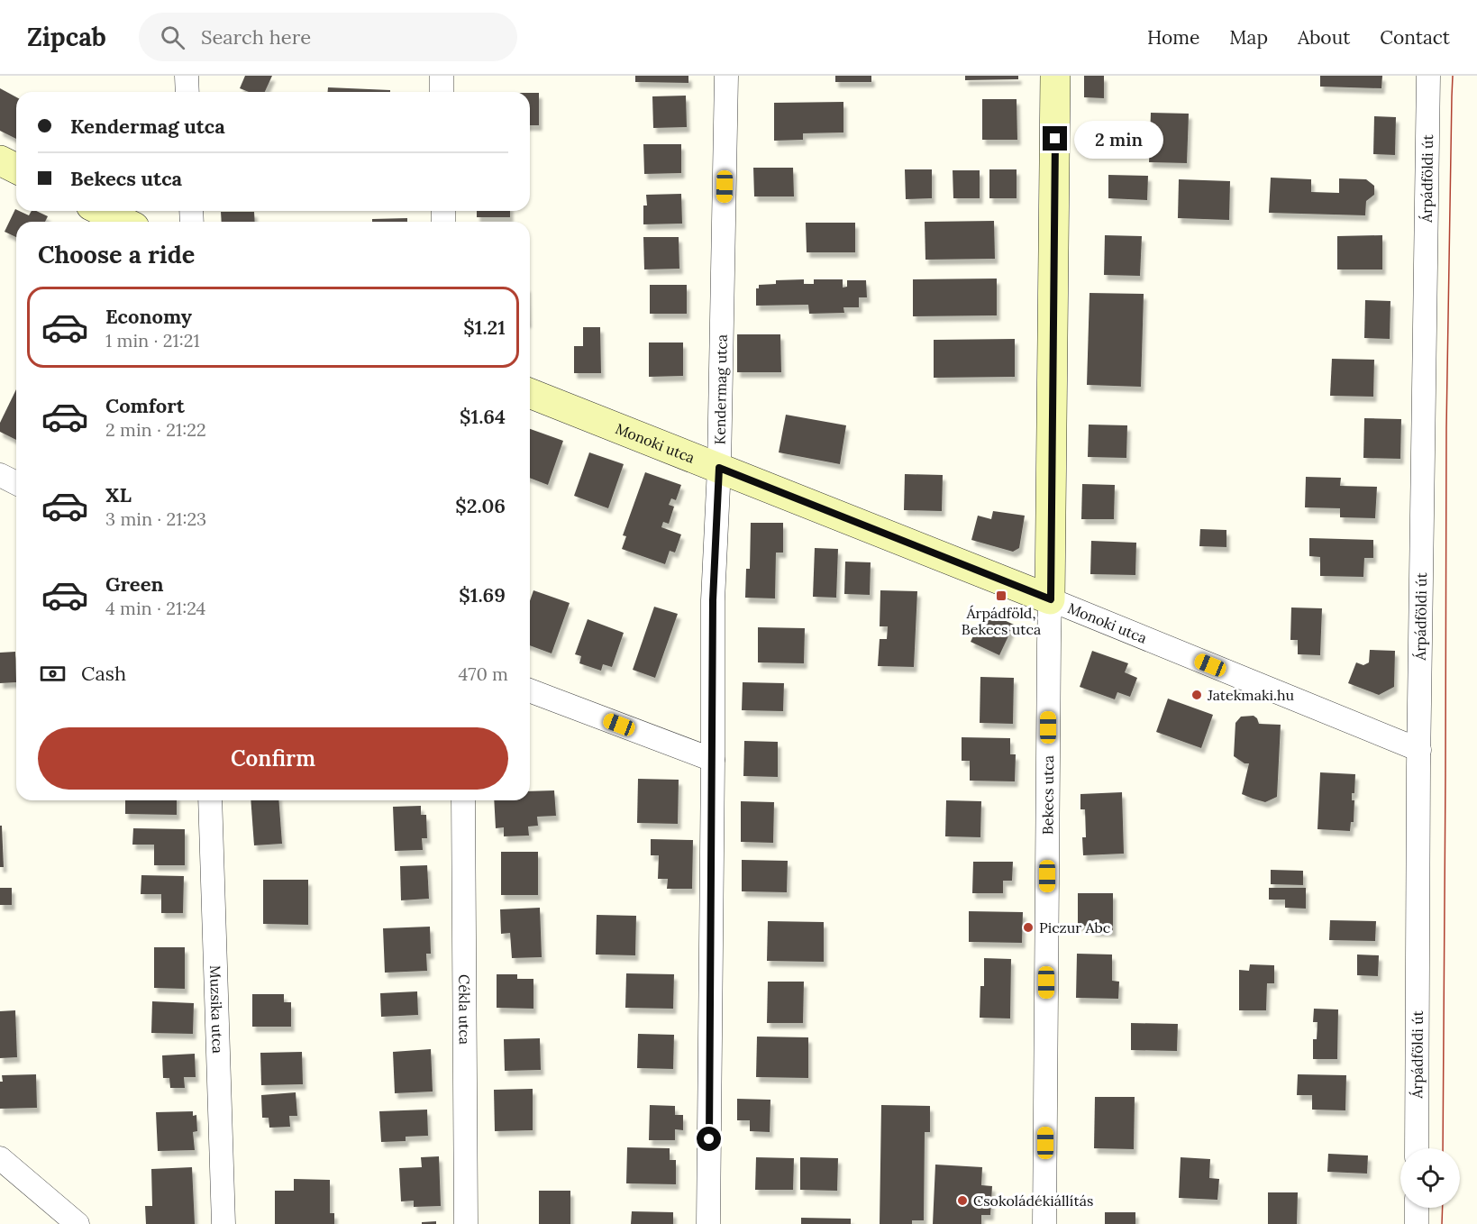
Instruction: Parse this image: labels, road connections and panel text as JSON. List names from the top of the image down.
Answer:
{
  "streets": {
    "street": [
      "Árpádföldi út",
      "Kendermag utca",
      "Monoki utca",
      "Bekecs utca",
      "Muzsika utca",
      "Cékla utca"
    ]
  },
  "crossings": [
    ["Árpádföldi út", "Monoki utca"],
    ["Kendermag utca", "Monoki utca"],
    ["Monoki utca", "Bekecs utca"]
  ],
  "places": {
    "transit": ["Árpádföld, Bekecs utca"],
    "other": ["Jatekmaki.hu", "Piczur Abc", "Csokoládékiállítás"]
  },
  "page": {
    "header": "Zipcab",
    "search": "Search here",
    "nav": [
      "Home",
      "Map",
      "About",
      "Contact"
    ],
    "banner": ["Kendermag utca", "Bekecs utca"],
    "bubble": "2 min",
    "heading": "Choose a ride",
    "list": [
      {
        "name": "Economy",
        "note": "1 min · 21:21",
        "value": "$1.21"
      },
      {
        "name": "Comfort",
        "note": "2 min · 21:22",
        "value": "$1.64"
      },
      {
        "name": "XL",
        "note": "3 min · 21:23",
        "value": "$2.06"
      },
      {
        "name": "Green",
        "note": "4 min · 21:24",
        "value": "$1.69"
      }
    ],
    "pay": ["Cash", "470 m"],
    "buttons": "Confirm"
  }
}
